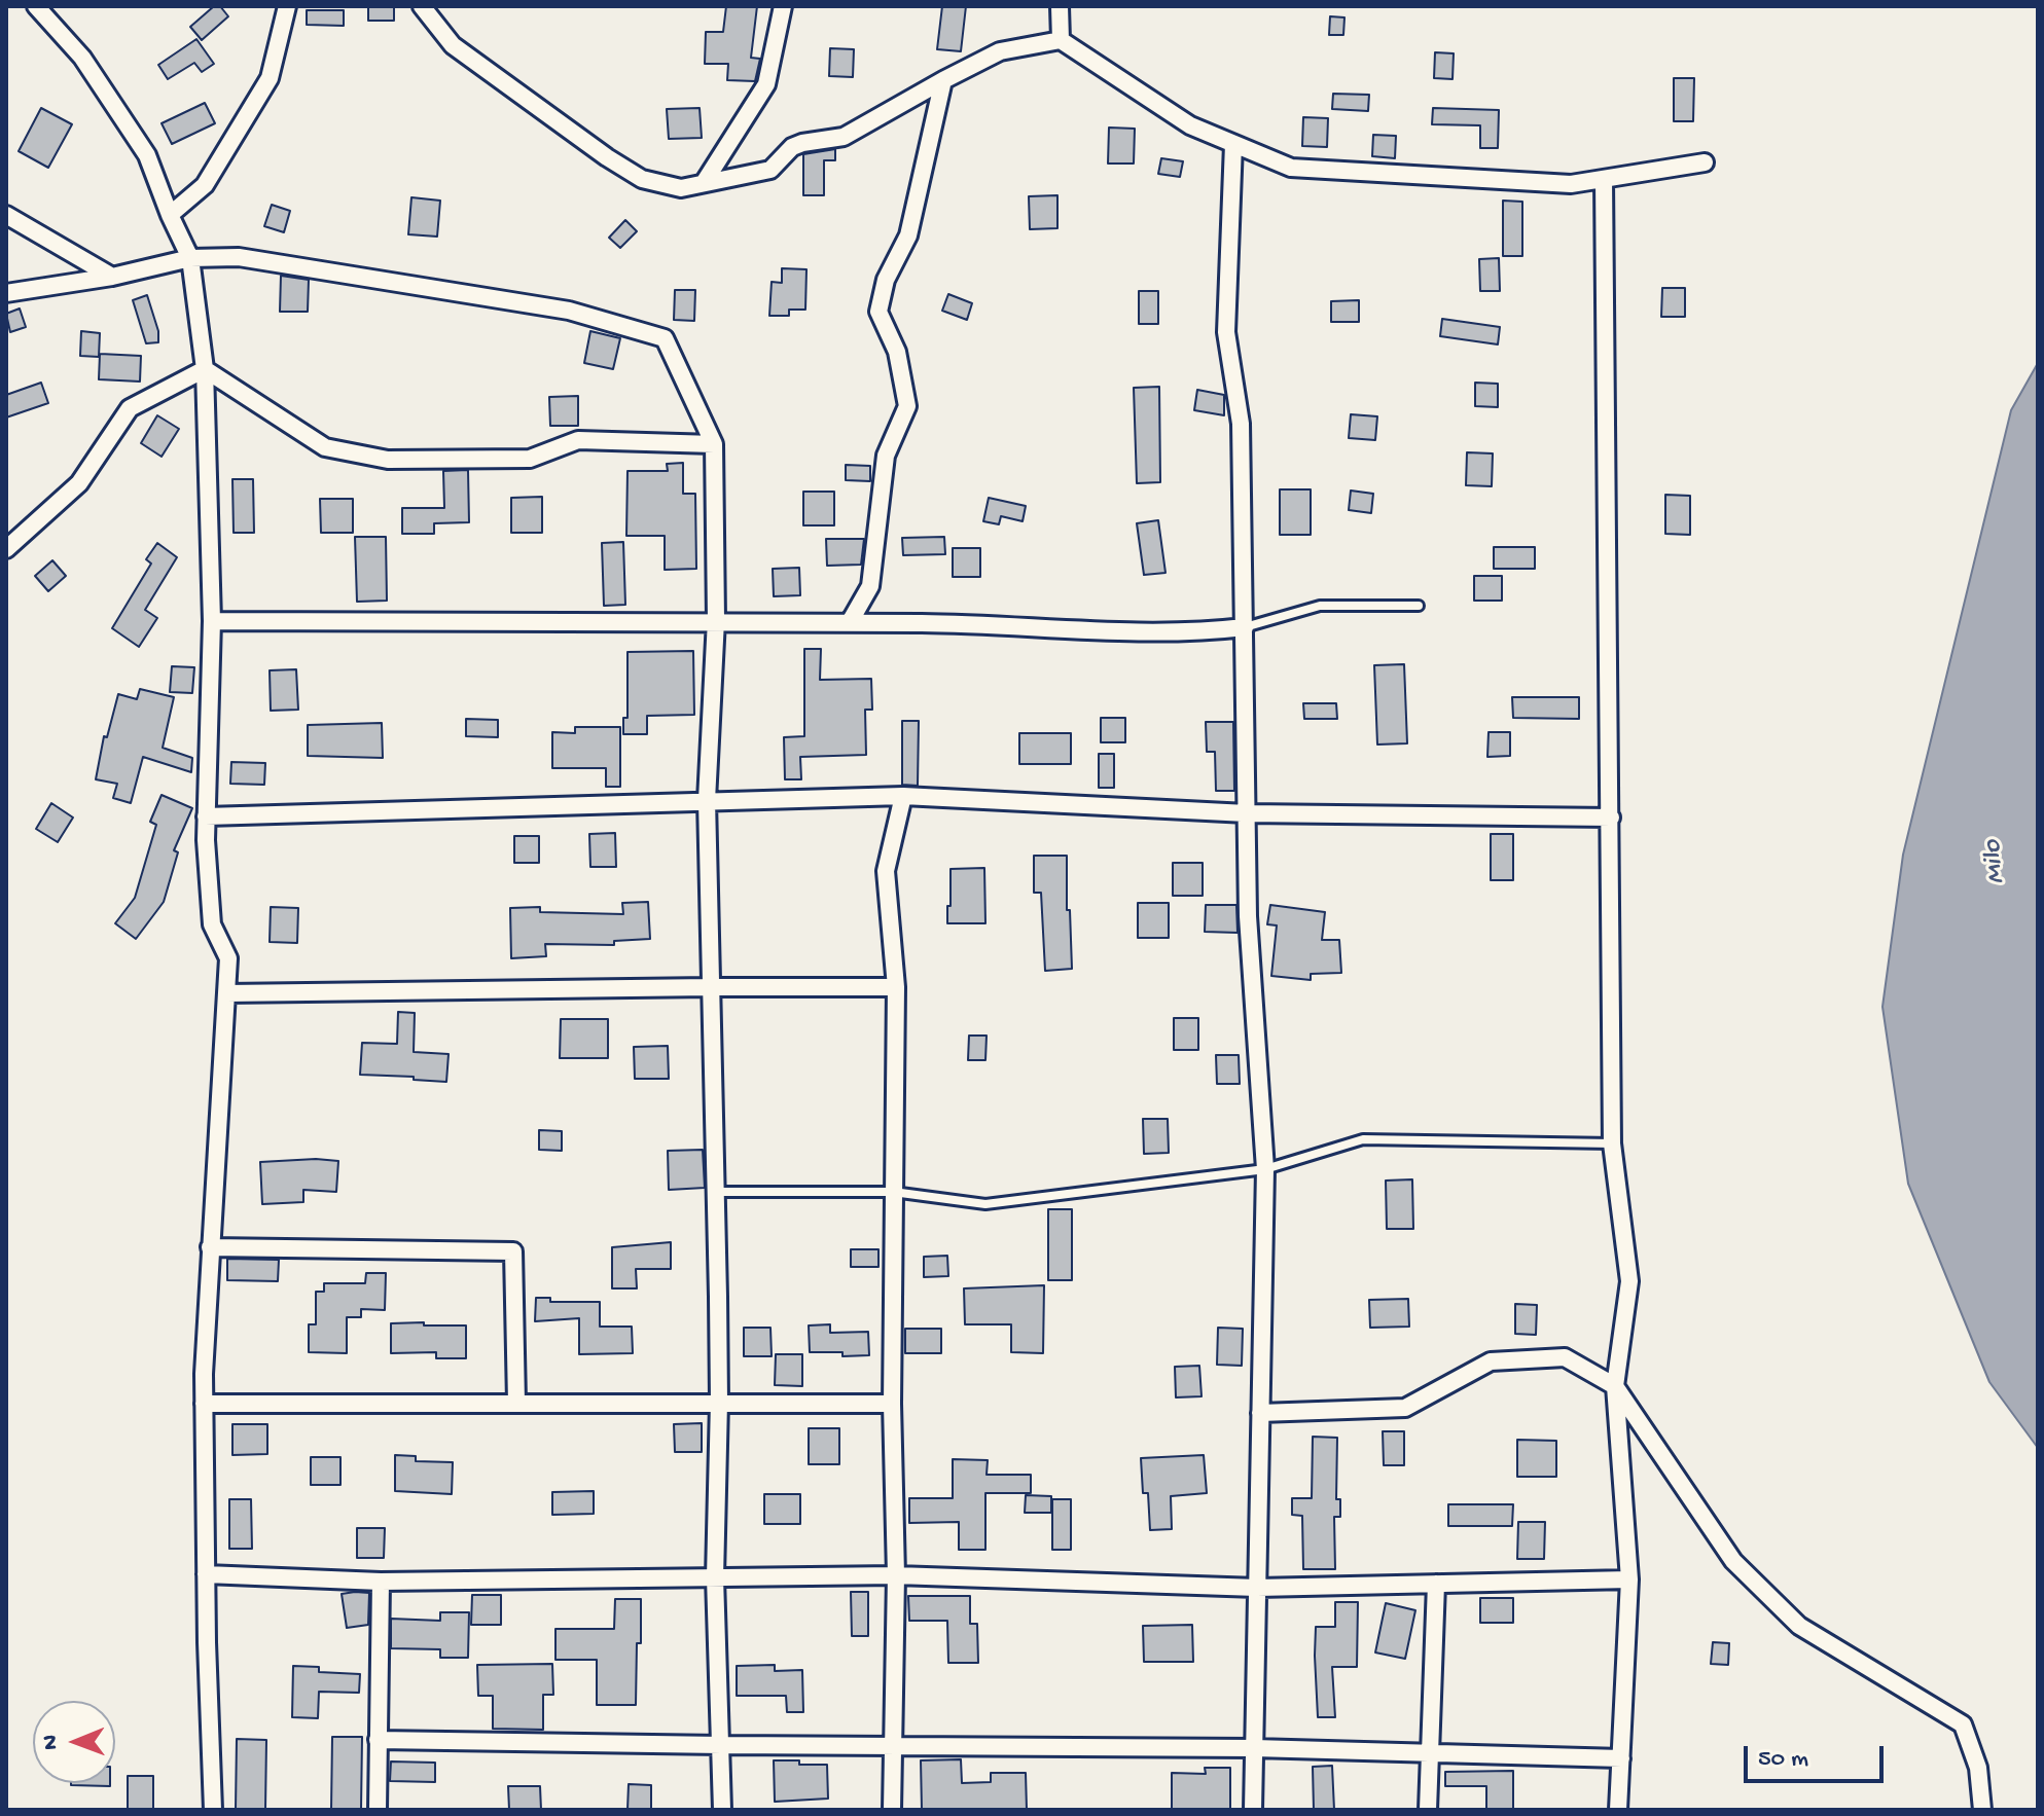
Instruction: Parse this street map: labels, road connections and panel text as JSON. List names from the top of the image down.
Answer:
{
  "water": ["Milo"],
  "scale_bar": "50 m",
  "north": "left"
}
